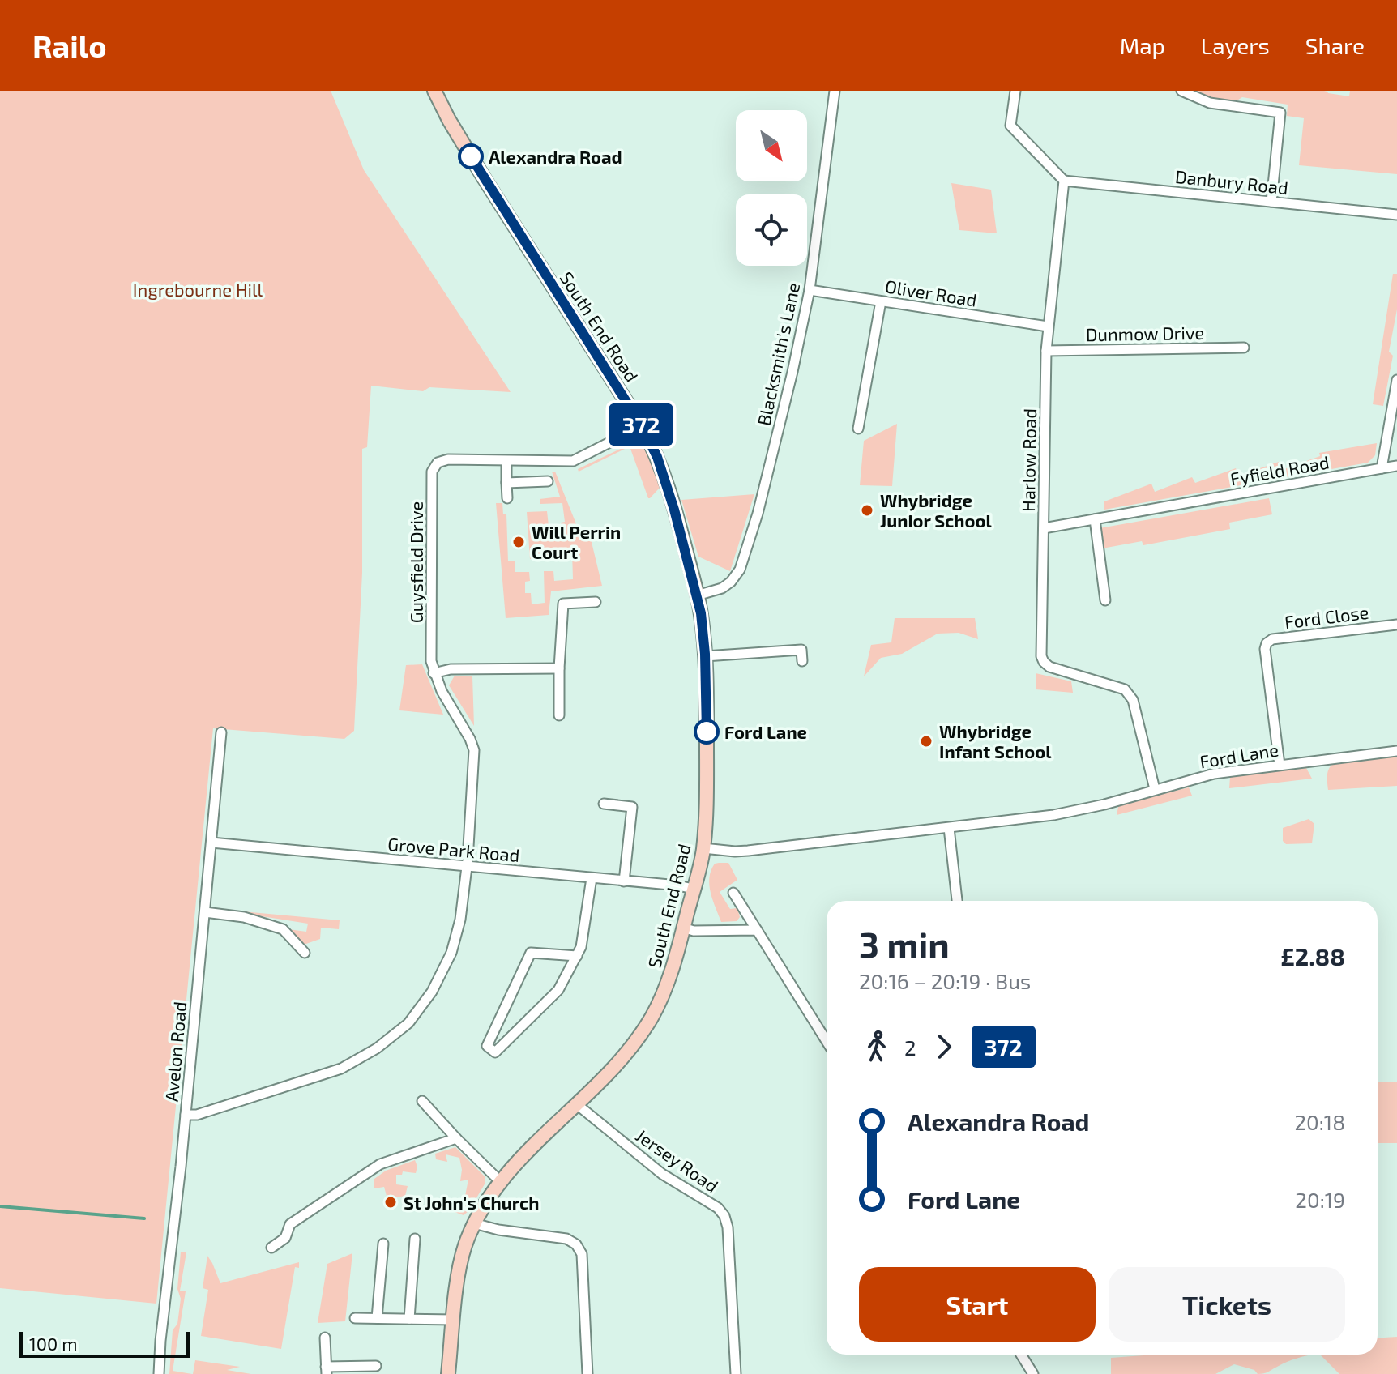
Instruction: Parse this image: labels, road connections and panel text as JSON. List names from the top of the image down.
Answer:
{
  "streets": {
    "street": [
      "Danbury Road",
      "Oliver Road",
      "South End Road",
      "Dunmow Drive",
      "Blacksmith's Lane",
      "Harlow Road",
      "Fyfield Road",
      "Guysfield Drive",
      "Ford Close",
      "Ford Lane",
      "Grove Park Road",
      "Avelon Road",
      "Jersey Road"
    ]
  },
  "crossings": [
    ["Danbury Road", "Harlow Road"],
    ["Oliver Road", "Blacksmith's Lane"],
    ["Oliver Road", "Harlow Road"],
    ["South End Road", "Blacksmith's Lane"],
    ["South End Road", "Guysfield Drive"],
    ["South End Road", "Ford Lane"],
    ["South End Road", "Grove Park Road"],
    ["South End Road", "Jersey Road"],
    ["Dunmow Drive", "Harlow Road"],
    ["Harlow Road", "Fyfield Road"],
    ["Harlow Road", "Ford Lane"],
    ["Guysfield Drive", "Grove Park Road"],
    ["Guysfield Drive", "Avelon Road"],
    ["Ford Close", "Ford Lane"],
    ["Grove Park Road", "Avelon Road"]
  ],
  "parks": ["Ingrebourne Hill"],
  "places": [
    "Alexandra Road",
    "Whybridge Junior School",
    "Will Perrin Court",
    "Ford Lane",
    "Whybridge Infant School",
    "St John's Church"
  ],
  "lines": ["bus line 372"],
  "scale_bar": "100 m",
  "north": "bottom right",
  "page": {
    "header": "Railo",
    "nav": ["Map", "Layers", "Share"],
    "on_map": "372",
    "heading": ["3 min", "20:16 – 20:19 · Bus", "£2.88"],
    "legs": ["2", "372"],
    "list": [
      {
        "name": "Alexandra Road",
        "value": "20:18"
      },
      {
        "name": "Ford Lane",
        "value": "20:19"
      }
    ],
    "buttons": ["Start", "Tickets"],
    "scale": "100 m"
  }
}
